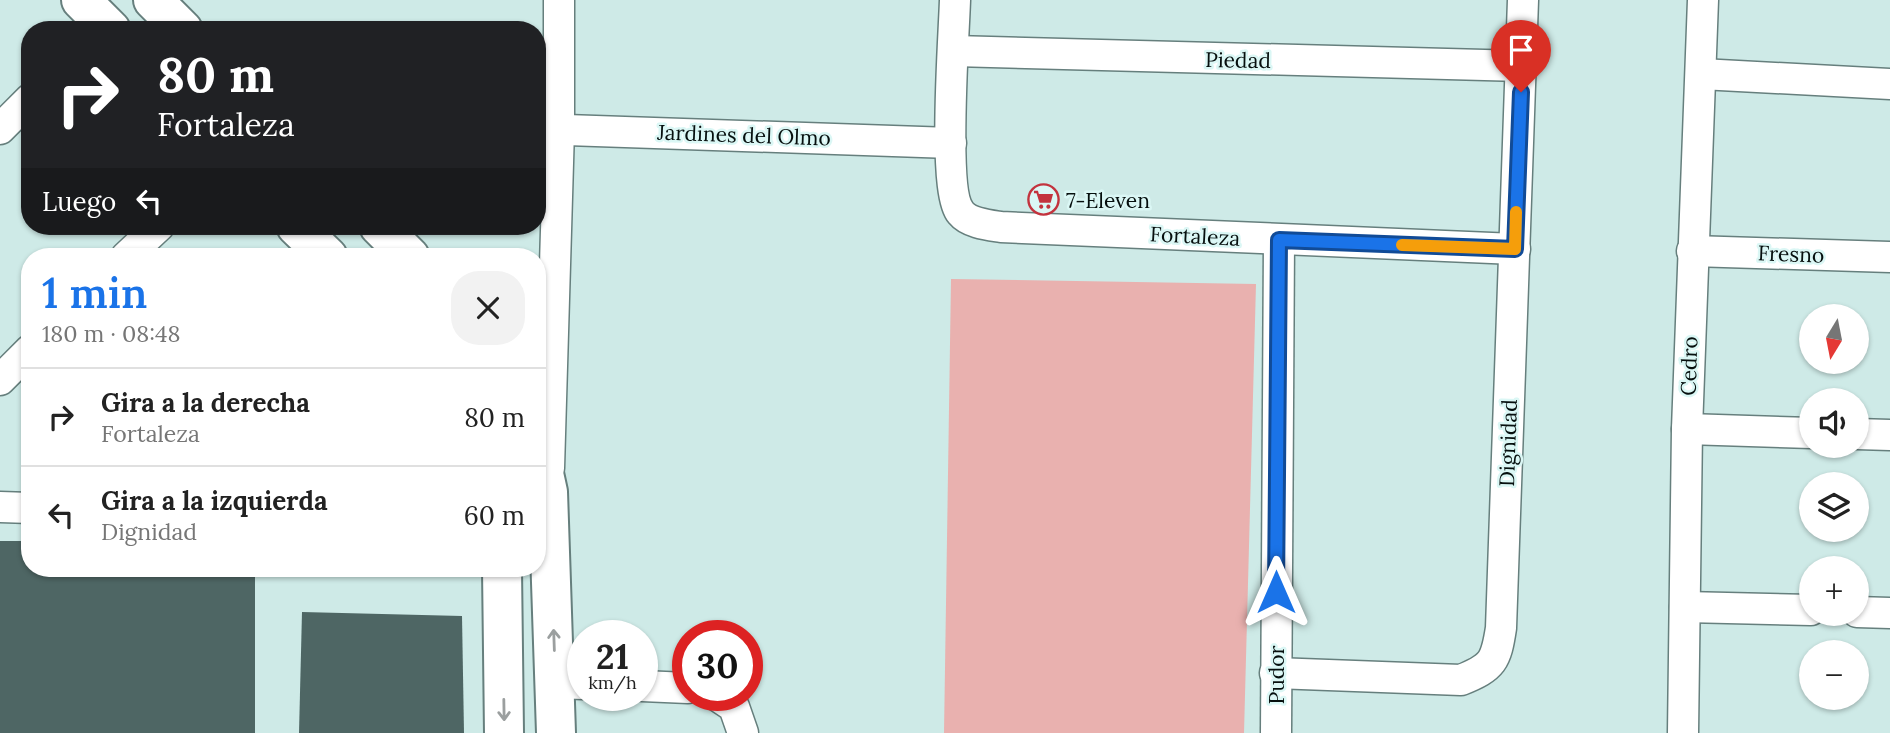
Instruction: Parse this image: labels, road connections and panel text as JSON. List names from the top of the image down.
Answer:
{
  "streets": {
    "street": [
      "Piedad",
      "Jardines del Olmo",
      "Fortaleza",
      "Fresno",
      "Cedro",
      "Dignidad",
      "Pudor"
    ]
  },
  "crossings": [
    ["Piedad", "Dignidad"],
    ["Jardines del Olmo", "Fortaleza"],
    ["Fortaleza", "Dignidad"],
    ["Fortaleza", "Pudor"],
    ["Fresno", "Cedro"],
    ["Dignidad", "Pudor"]
  ],
  "places": {
    "supermarket": ["7-Eleven"]
  },
  "north": "bottom",
  "page": {
    "turn": ["80 m", "Fortaleza"],
    "then": "Luego",
    "heading": ["1 min", "180 m · 08:48"],
    "map_buttons": ["+", "−"],
    "list": [
      {
        "name": "Gira a la derecha",
        "note": "Fortaleza",
        "value": "80 m"
      },
      {
        "name": "Gira a la izquierda",
        "note": "Dignidad",
        "value": "60 m"
      }
    ],
    "speed": "21 km/h",
    "limit": "30"
  }
}
